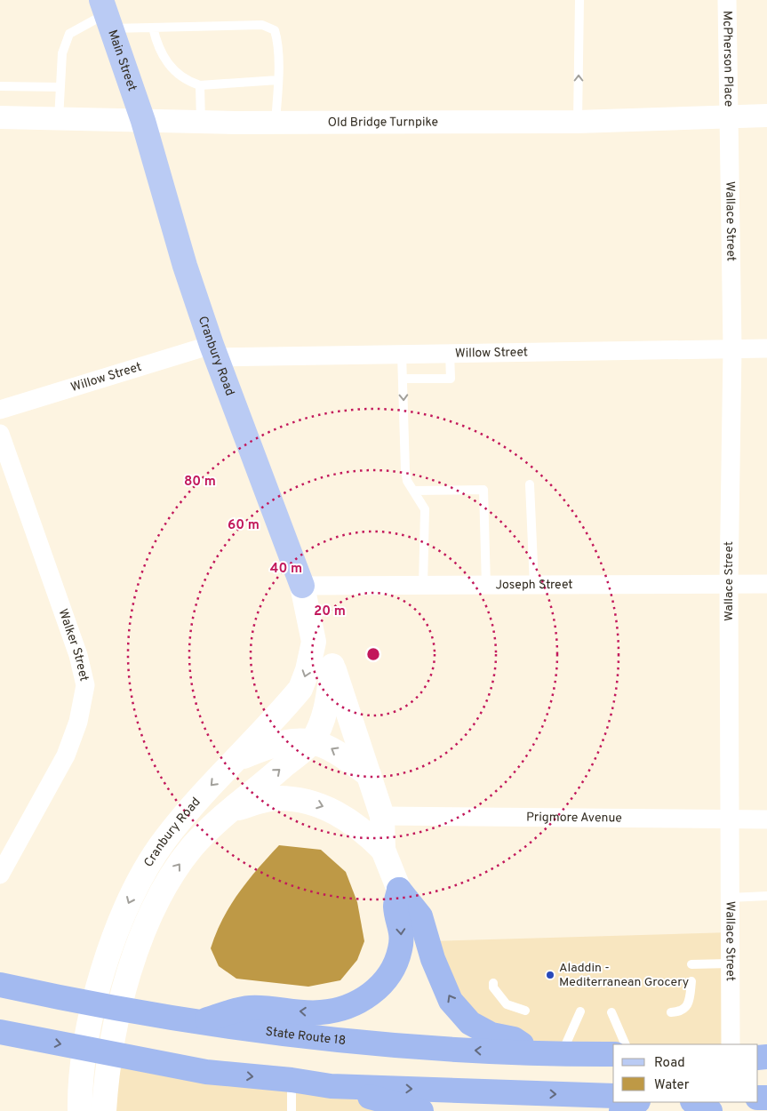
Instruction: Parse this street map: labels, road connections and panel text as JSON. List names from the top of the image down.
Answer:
{
  "streets": {
    "highway": ["State Route 18"],
    "main road": ["Main Street", "Cranbury Road"],
    "street": [
      "McPherson Place",
      "Old Bridge Turnpike",
      "Wallace Street",
      "Willow Street",
      "Joseph Street",
      "Walker Street",
      "Prigmore Avenue"
    ]
  },
  "crossings": [
    ["McPherson Place", "Old Bridge Turnpike"],
    ["McPherson Place", "Wallace Street"],
    ["Main Street", "Old Bridge Turnpike"],
    ["Main Street", "Cranbury Road"],
    ["Old Bridge Turnpike", "Wallace Street"],
    ["Old Bridge Turnpike", "Cranbury Road"],
    ["Wallace Street", "Willow Street"],
    ["Wallace Street", "Joseph Street"],
    ["Wallace Street", "Prigmore Avenue"],
    ["Willow Street", "Cranbury Road"],
    ["Cranbury Road", "Joseph Street"],
    ["Cranbury Road", "Prigmore Avenue"]
  ],
  "places": ["Aladdin - Mediterranean Grocery"],
  "legend": ["Road", "Water"],
  "rings": [
    "80 m",
    "60 m",
    "40 m",
    "20 m"
  ]
}
